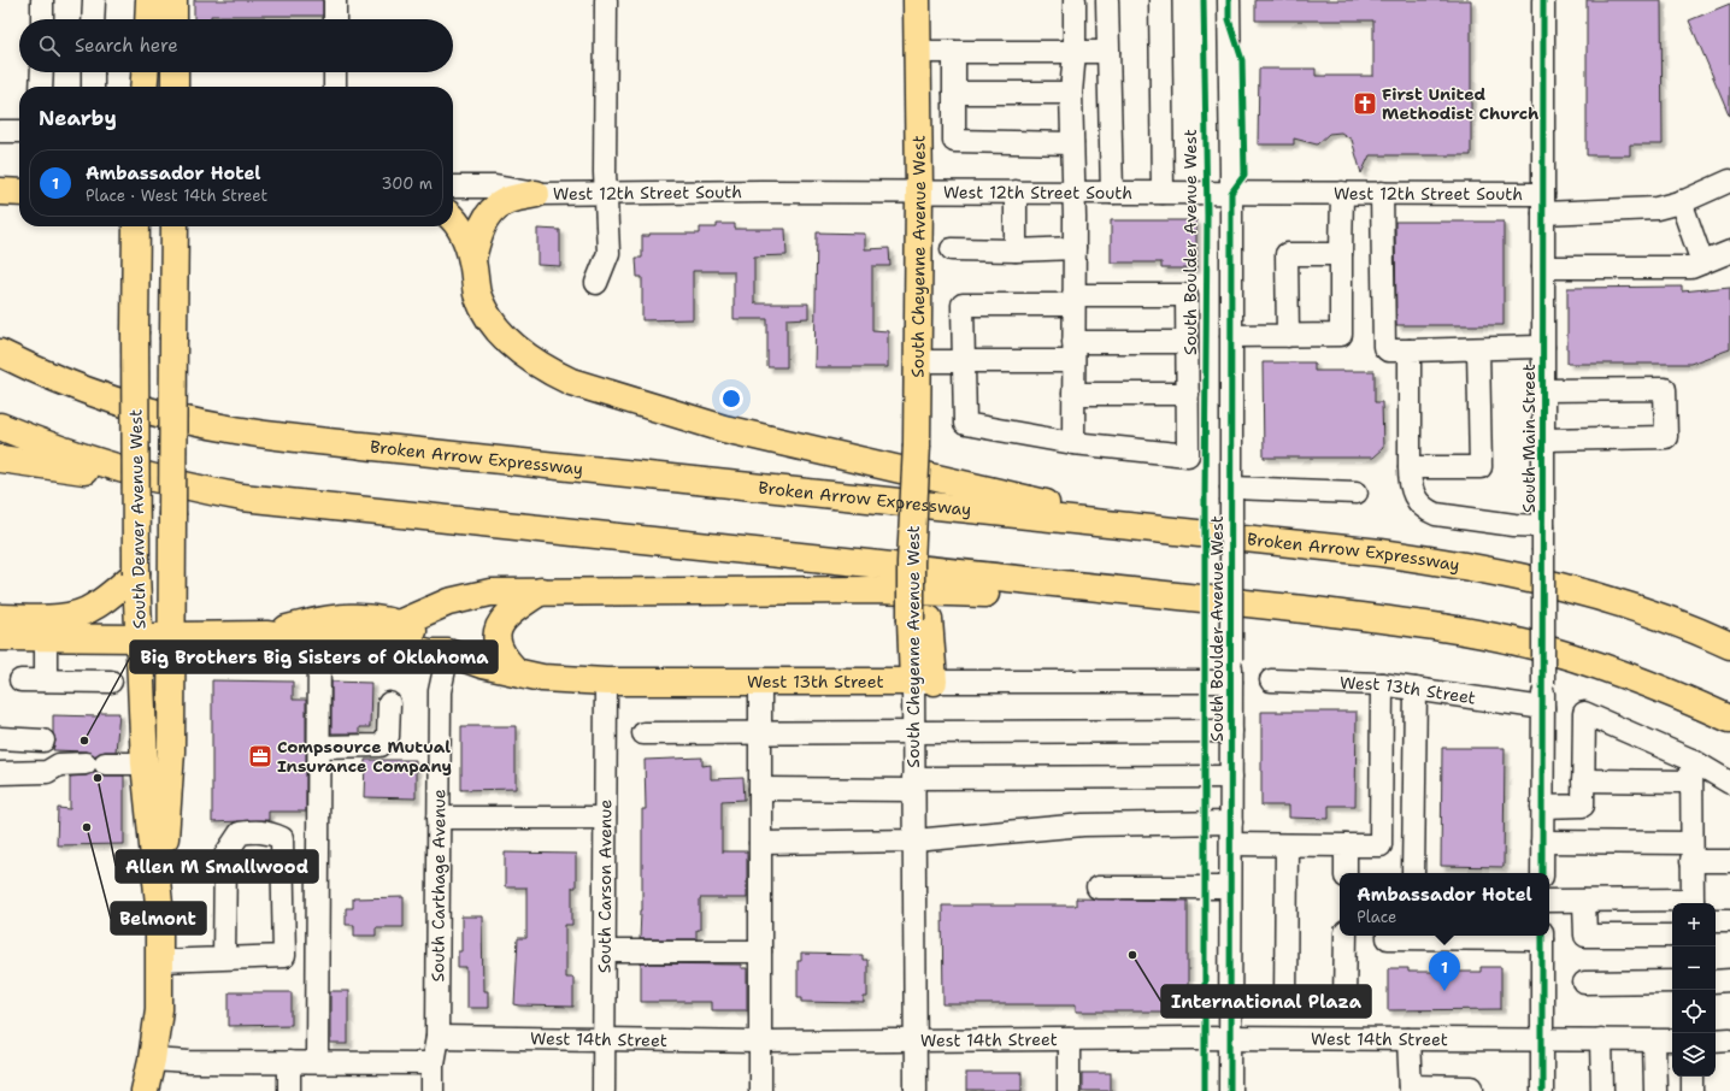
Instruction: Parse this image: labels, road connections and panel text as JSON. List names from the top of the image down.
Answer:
{
  "streets": {
    "main road": [
      "South Cheyenne Avenue West",
      "Broken Arrow Expressway",
      "South Denver Avenue West",
      "West 13th Street"
    ],
    "street": [
      "West 12th Street South",
      "South Boulder Avenue West",
      "South Main Street",
      "South Carthage Avenue",
      "South Carson Avenue",
      "West 14th Street"
    ]
  },
  "crossings": [
    ["West 12th Street South", "South Boulder Avenue West"],
    ["West 12th Street South", "South Cheyenne Avenue West"],
    ["West 12th Street South", "South Main Street"],
    ["South Boulder Avenue West", "West 13th Street"],
    ["South Boulder Avenue West", "West 14th Street"],
    ["South Cheyenne Avenue West", "West 13th Street"],
    ["South Cheyenne Avenue West", "West 14th Street"],
    ["South Main Street", "West 13th Street"],
    ["West 13th Street", "South Carthage Avenue"],
    ["West 13th Street", "South Carson Avenue"],
    ["South Carthage Avenue", "West 14th Street"],
    ["South Carson Avenue", "West 14th Street"]
  ],
  "places": {
    "church": ["First United Methodist Church"],
    "other": [
      "Big Brothers Big Sisters of Oklahoma",
      "Allen M Smallwood",
      "Belmont",
      "International Plaza"
    ],
    "office": ["Compsource Mutual Insurance Company"]
  },
  "page": {
    "search": "Search here",
    "heading": "Nearby",
    "list": [
      {
        "mark": "1",
        "name": "Ambassador Hotel",
        "note": "Place · West 14th Street",
        "value": "300 m"
      }
    ],
    "popup": ["Ambassador Hotel", "Place"],
    "map_buttons": ["+", "−"],
    "pins": "1"
  }
}
